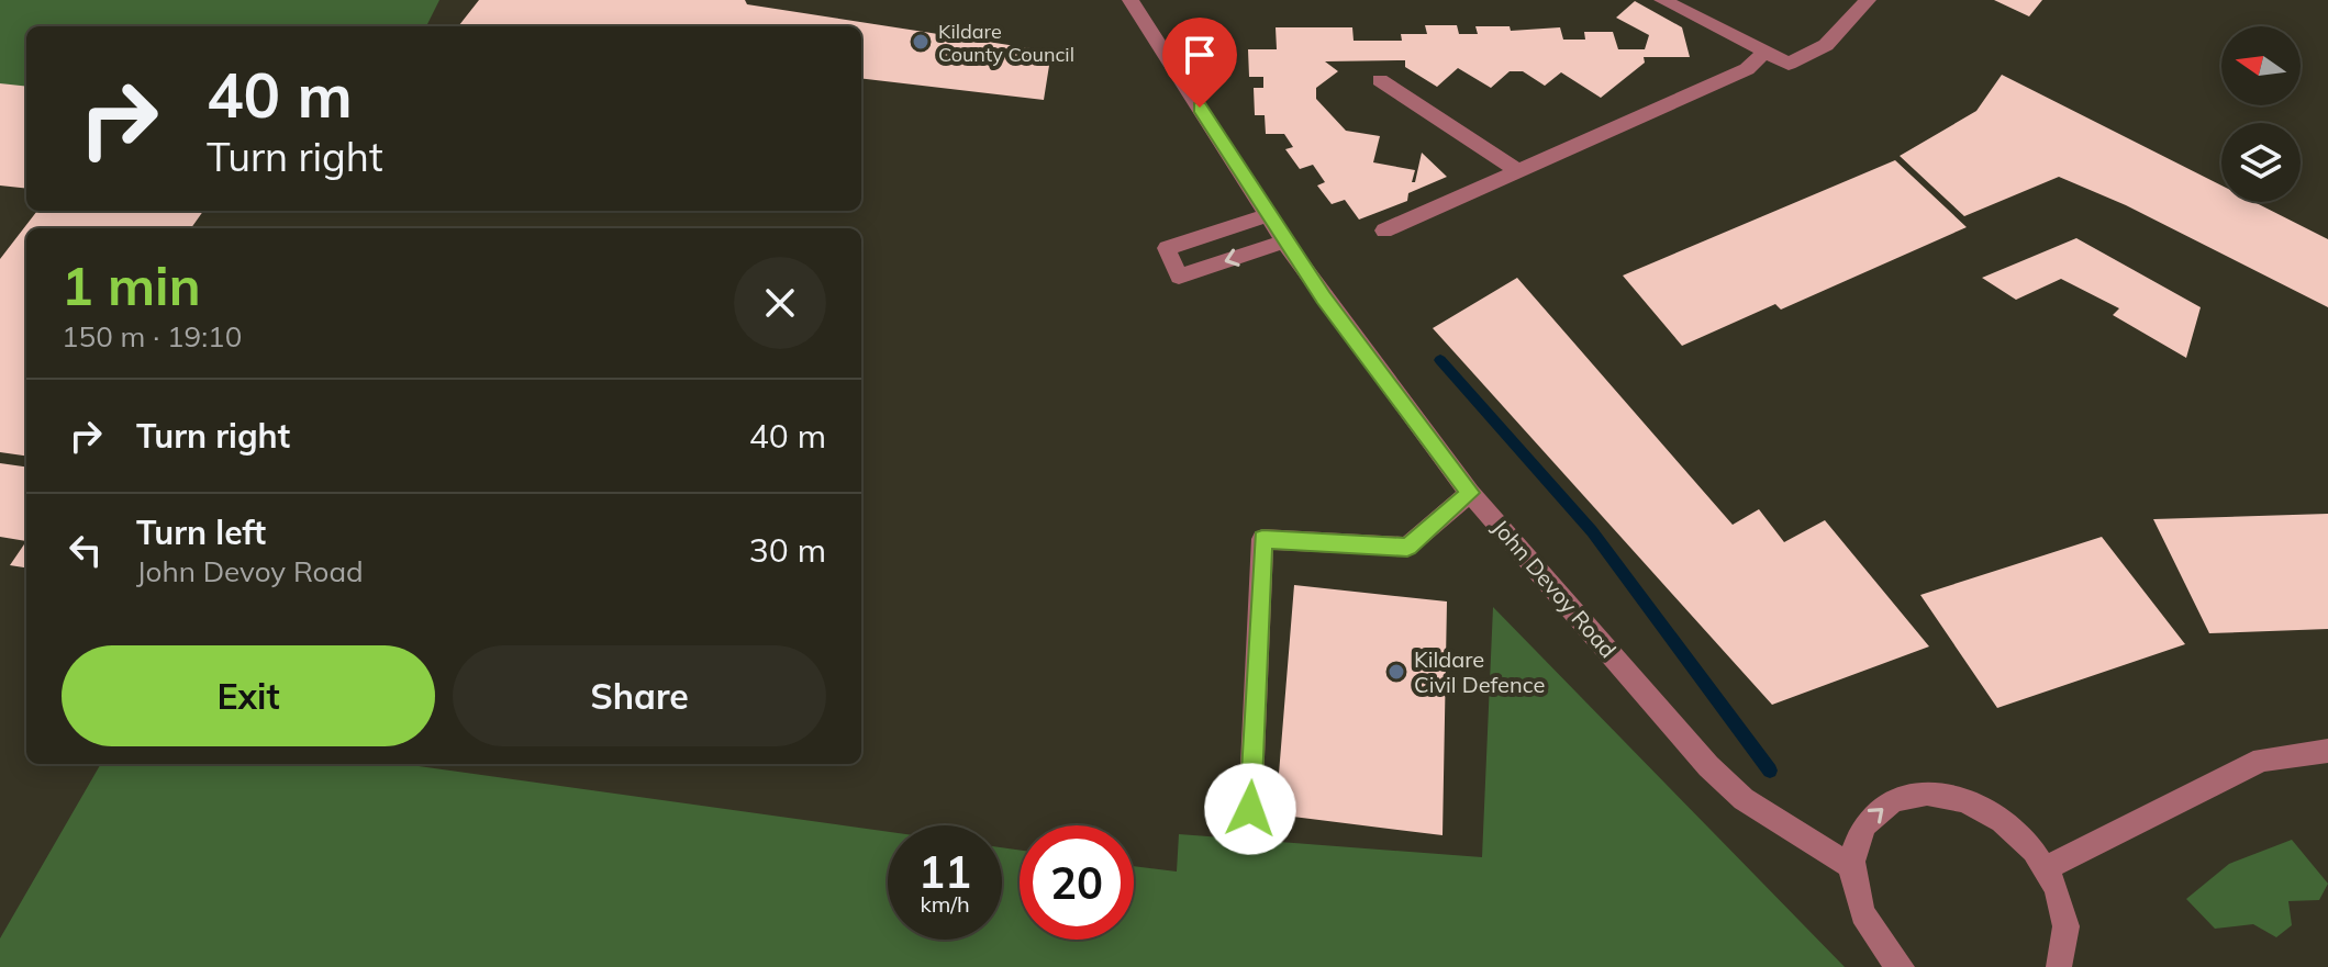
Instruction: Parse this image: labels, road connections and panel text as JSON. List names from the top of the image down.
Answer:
{
  "streets": {
    "street": ["John Devoy Road"]
  },
  "places": ["Kildare County Council", "Kildare Civil Defence"],
  "north": "left",
  "page": {
    "turn": ["40 m", "Turn right"],
    "heading": ["1 min", "150 m · 19:10"],
    "list": [
      {
        "name": "Turn right",
        "value": "40 m"
      },
      {
        "name": "Turn left",
        "note": "John Devoy Road",
        "value": "30 m"
      }
    ],
    "buttons": ["Exit", "Share"],
    "speed": "11 km/h",
    "limit": "20"
  }
}
